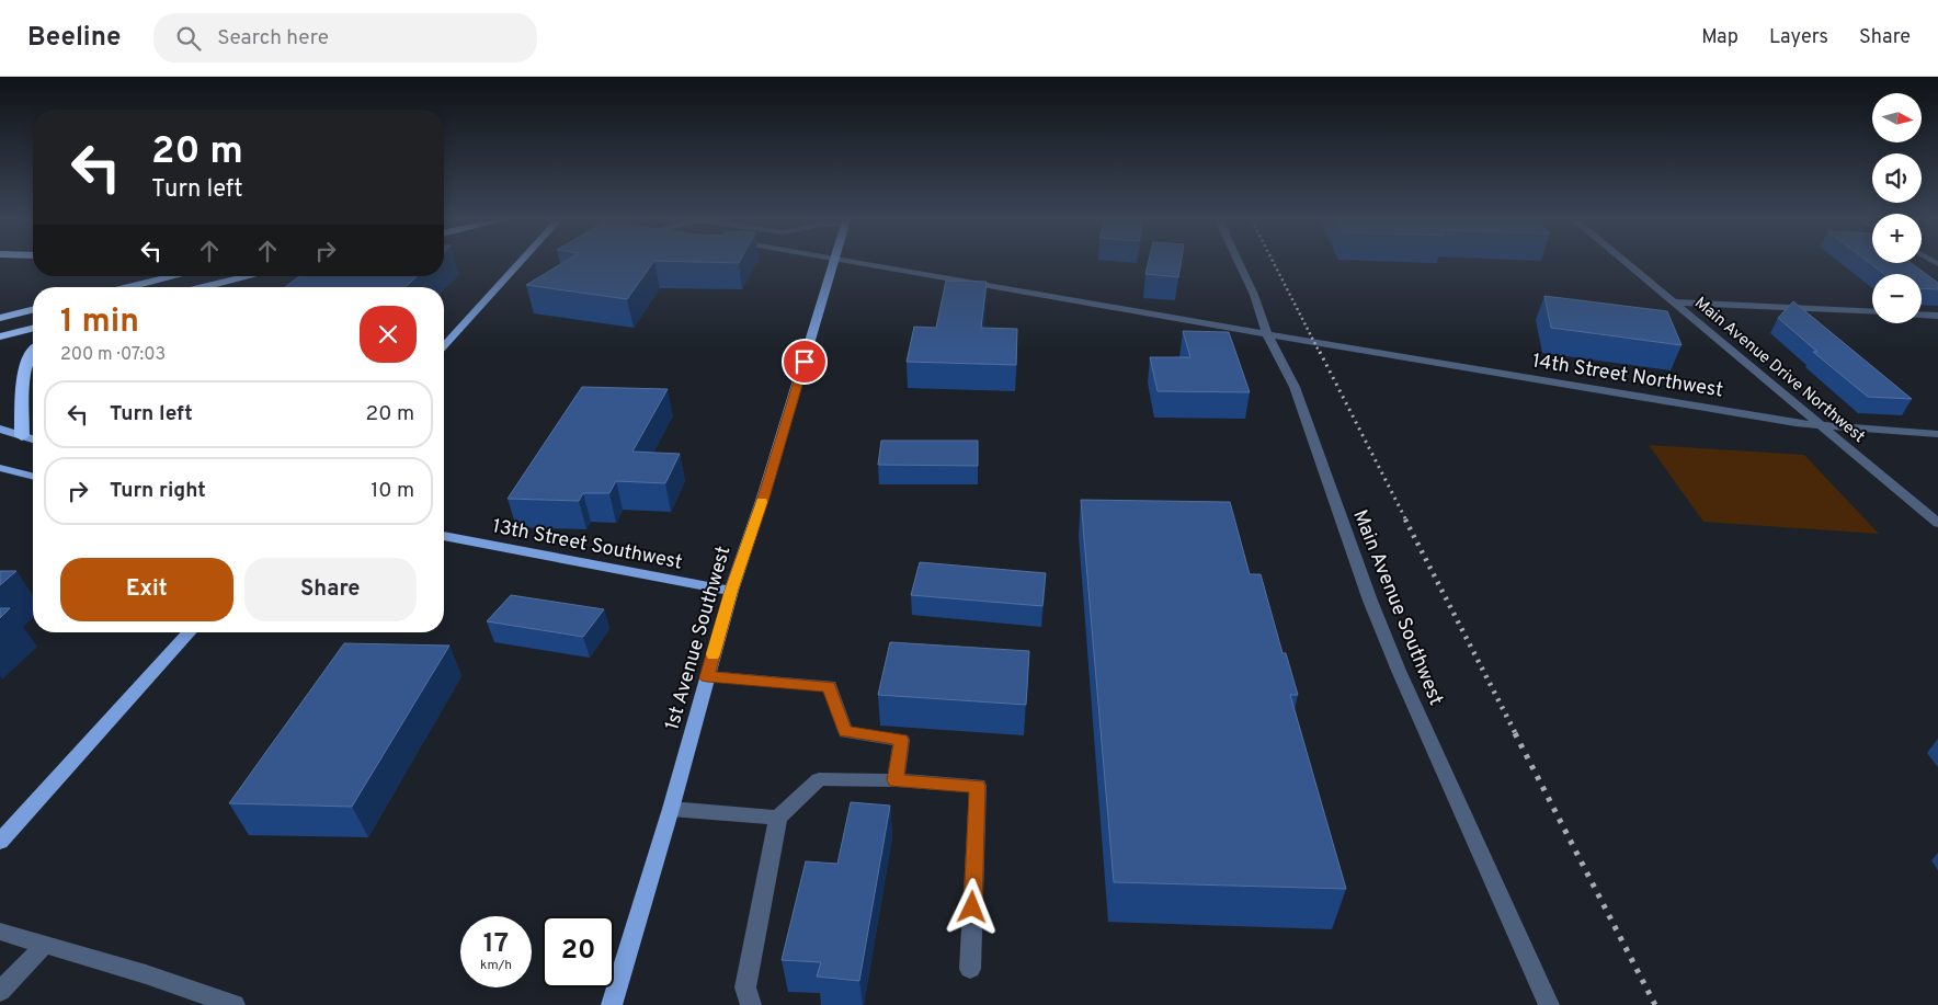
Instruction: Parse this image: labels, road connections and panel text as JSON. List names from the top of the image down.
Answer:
{
  "streets": {
    "main road": ["13th Street Southwest", "1st Avenue Southwest"],
    "street": ["Main Avenue Drive Northwest", "14th Street Northwest", "Main Avenue Southwest"]
  },
  "crossings": [
    ["Main Avenue Drive Northwest", "14th Street Northwest"],
    ["14th Street Northwest", "Main Avenue Southwest"],
    ["13th Street Southwest", "1st Avenue Southwest"]
  ],
  "north": "right",
  "page": {
    "header": "Beeline",
    "search": "Search here",
    "nav": ["Map", "Layers", "Share"],
    "map_buttons": ["+", "−"],
    "turn": ["20 m", "Turn left"],
    "heading": ["1 min", "200 m · 07:03"],
    "list": [
      {
        "name": "Turn left",
        "value": "20 m"
      },
      {
        "name": "Turn right",
        "value": "10 m"
      }
    ],
    "buttons": ["Exit", "Share"],
    "speed": "17 km/h",
    "limit": "20"
  }
}
